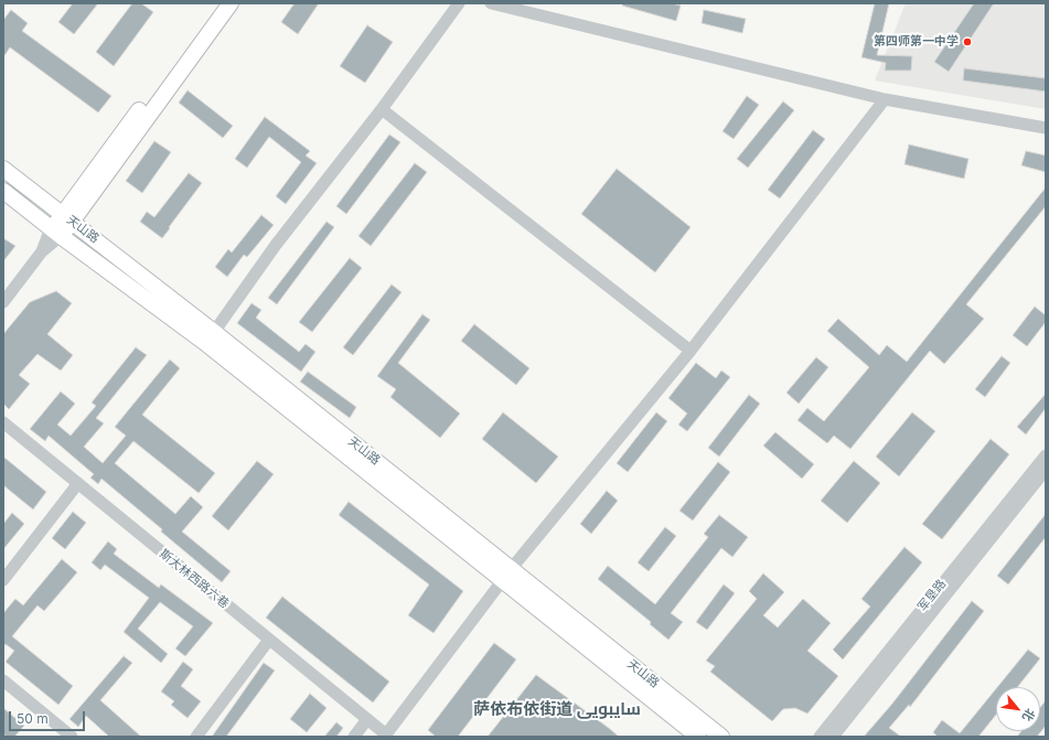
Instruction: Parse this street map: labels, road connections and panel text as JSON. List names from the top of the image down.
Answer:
{
  "streets": {
    "main road": ["天山路"],
    "street": ["斯大林西路六巷", "军垦路"]
  },
  "crossings": [
    ["天山路", "斯大林西路六巷"]
  ],
  "districts": ["萨依布依街道 سايبويى"],
  "places": ["第四师第一中学"],
  "scale_bar": "50 m",
  "north": "bottom right"
}
